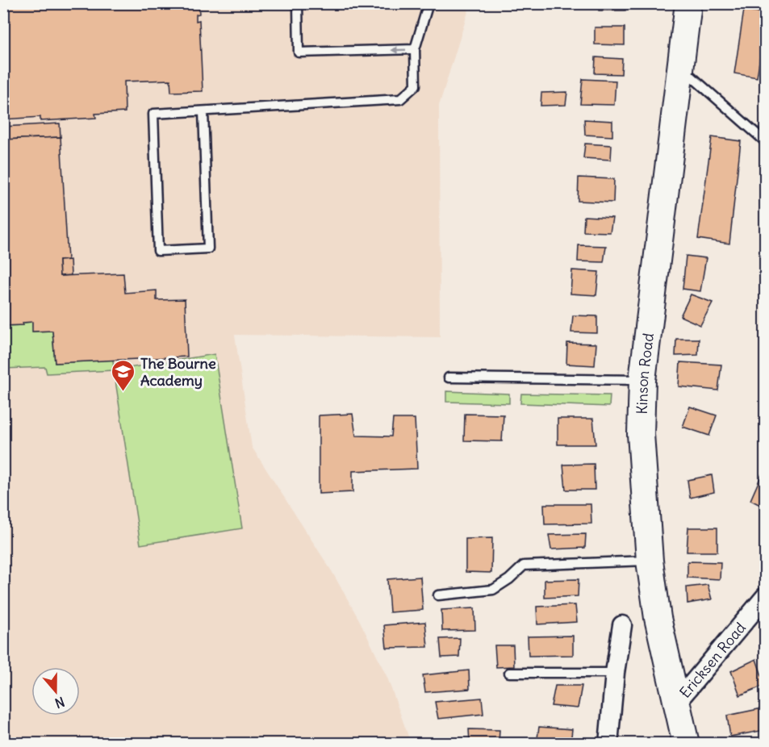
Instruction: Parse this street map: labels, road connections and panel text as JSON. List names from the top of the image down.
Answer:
{
  "streets": {
    "street": ["Kinson Road", "Ericksen Road"]
  },
  "crossings": [
    ["Kinson Road", "Ericksen Road"]
  ],
  "places": {
    "school or university": ["The Bourne Academy"]
  },
  "north": "bottom"
}
